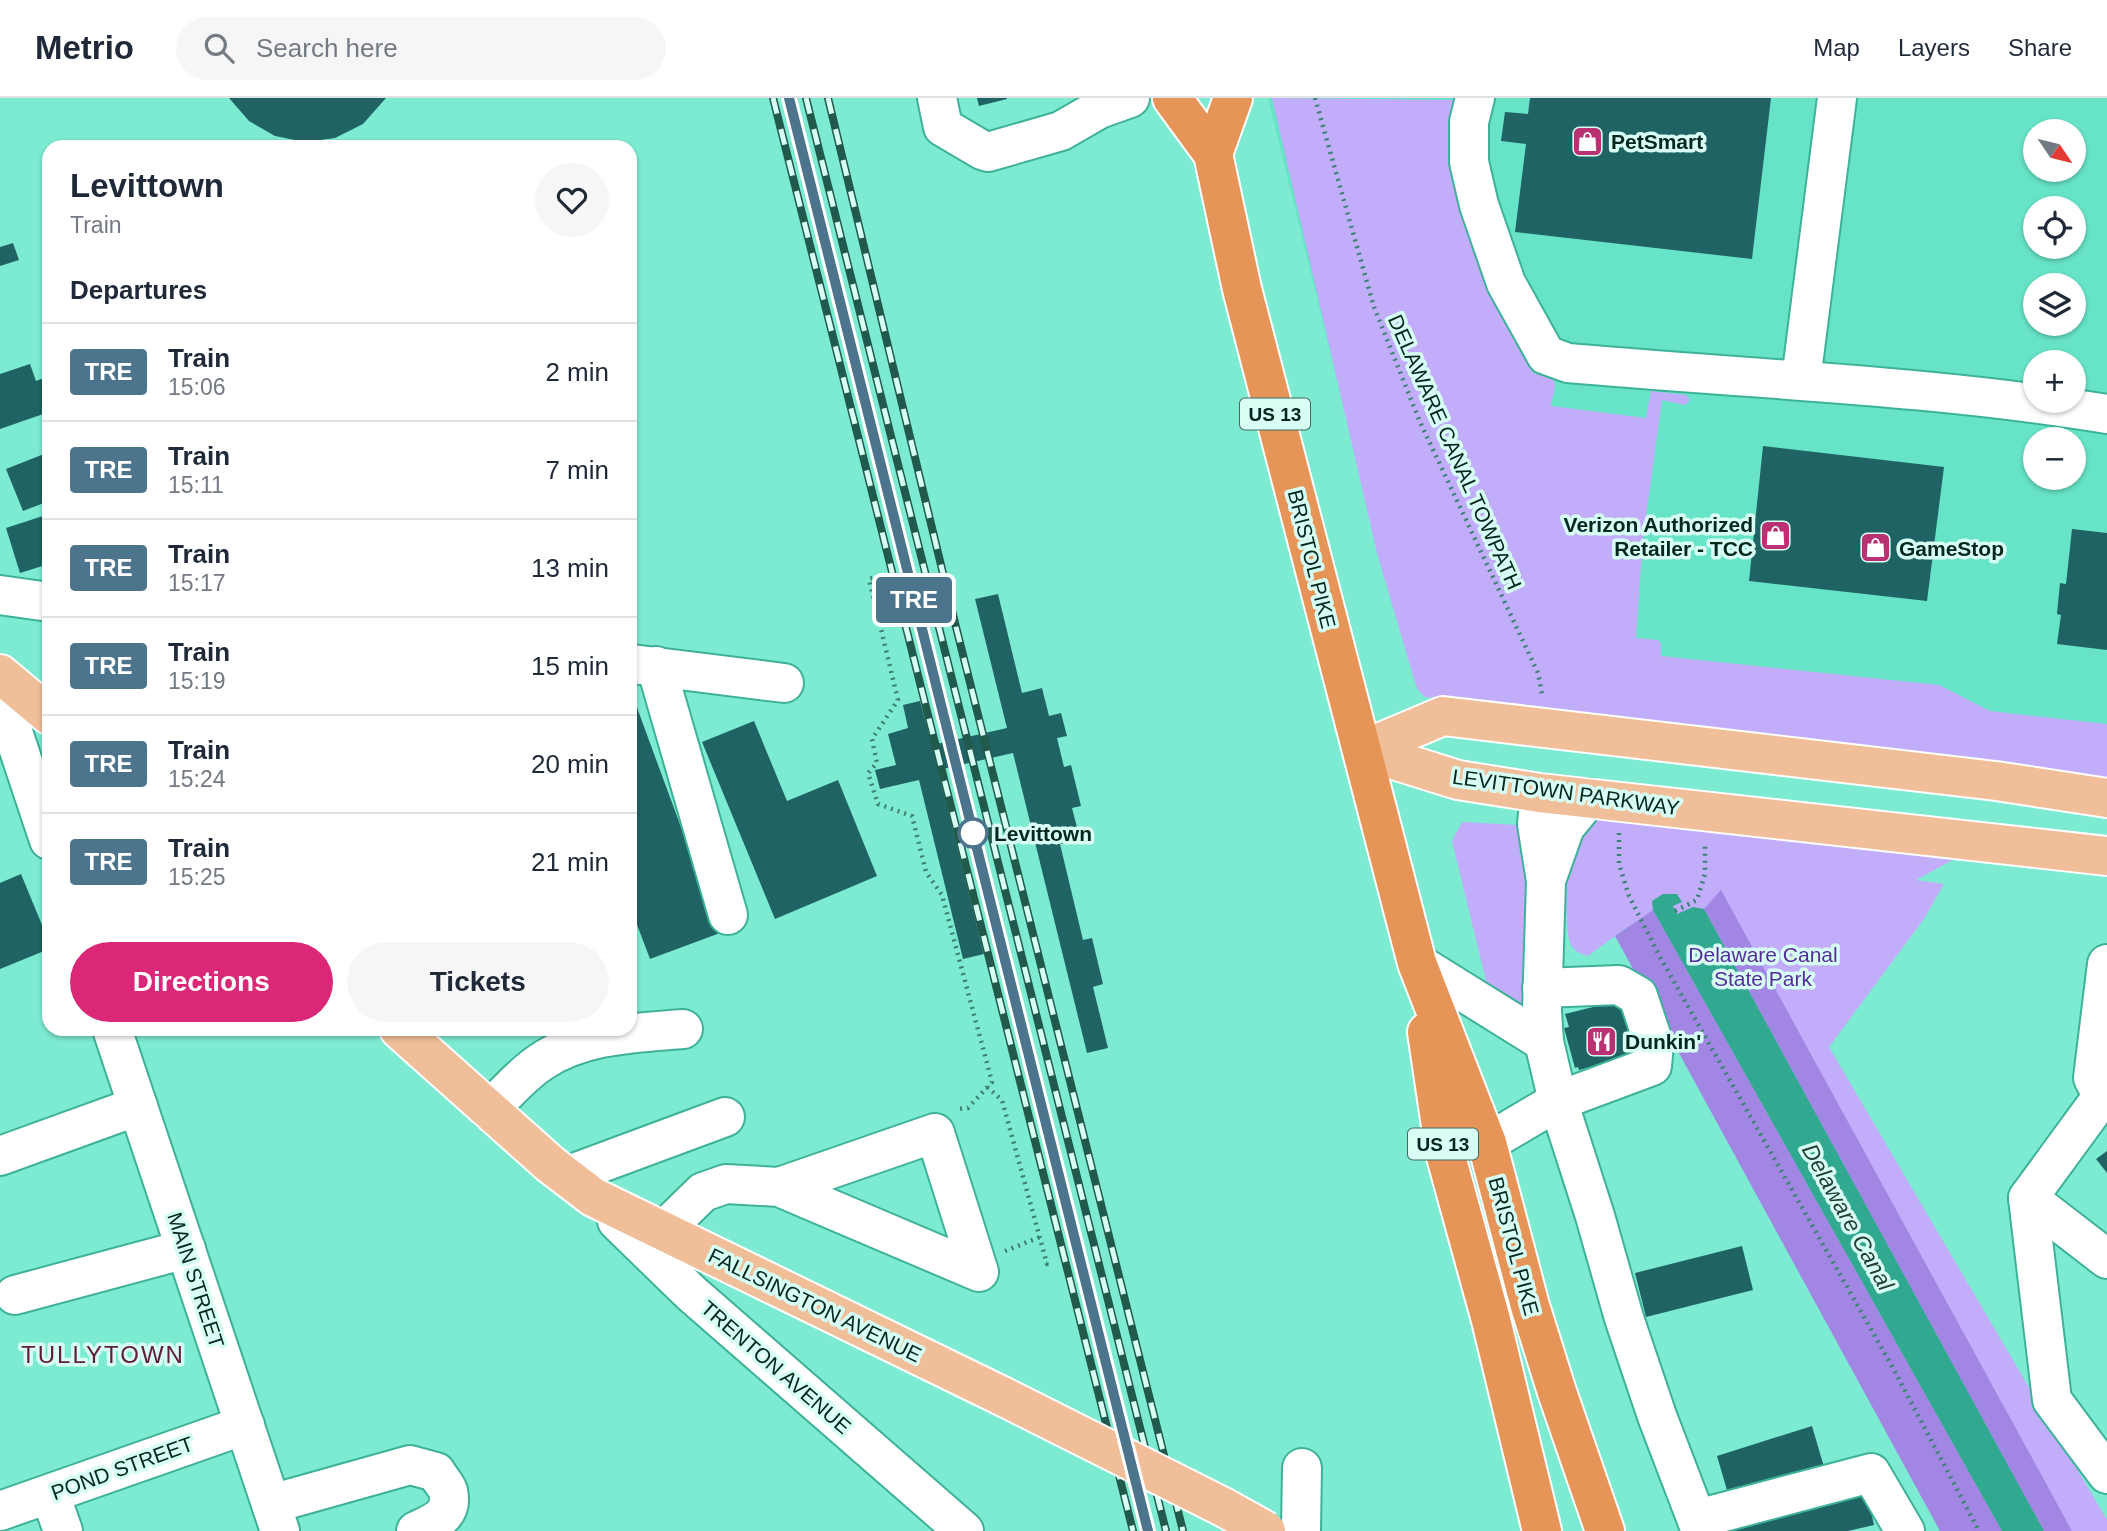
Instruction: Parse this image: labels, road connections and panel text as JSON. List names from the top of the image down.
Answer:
{
  "streets": {
    "highway": ["US 13", "BRISTOL PIKE"],
    "main road": ["LEVITTOWN PARKWAY", "FALLSINGTON AVENUE"],
    "street": ["MAIN STREET", "TRENTON AVENUE", "POND STREET"],
    "path": ["DELAWARE CANAL TOWPATH"]
  },
  "crossings": [
    ["BRISTOL PIKE", "LEVITTOWN PARKWAY"],
    ["MAIN STREET", "POND STREET"],
    ["FALLSINGTON AVENUE", "TRENTON AVENUE"]
  ],
  "districts": ["TULLYTOWN"],
  "water": ["Delaware Canal"],
  "parks": ["Delaware Canal State Park"],
  "places": {
    "shop": ["PetSmart", "Verizon Authorized Retailer - TCC", "GameStop"],
    "other": ["Levittown"],
    "restaurant": ["Dunkin'"]
  },
  "north": "bottom right",
  "page": {
    "header": "Metrio",
    "search": "Search here",
    "nav": ["Map", "Layers", "Share"],
    "on_map": "TRE",
    "map_buttons": ["+", "−"],
    "heading": [
      ["Levittown", "Train"],
      "Departures"
    ],
    "list": [
      {
        "mark": "TRE",
        "name": "Train",
        "note": "15:06",
        "value": "2 min"
      },
      {
        "mark": "TRE",
        "name": "Train",
        "note": "15:11",
        "value": "7 min"
      },
      {
        "mark": "TRE",
        "name": "Train",
        "note": "15:17",
        "value": "13 min"
      },
      {
        "mark": "TRE",
        "name": "Train",
        "note": "15:19",
        "value": "15 min"
      },
      {
        "mark": "TRE",
        "name": "Train",
        "note": "15:24",
        "value": "20 min"
      },
      {
        "mark": "TRE",
        "name": "Train",
        "note": "15:25",
        "value": "21 min"
      }
    ],
    "buttons": ["Directions", "Tickets"]
  }
}
